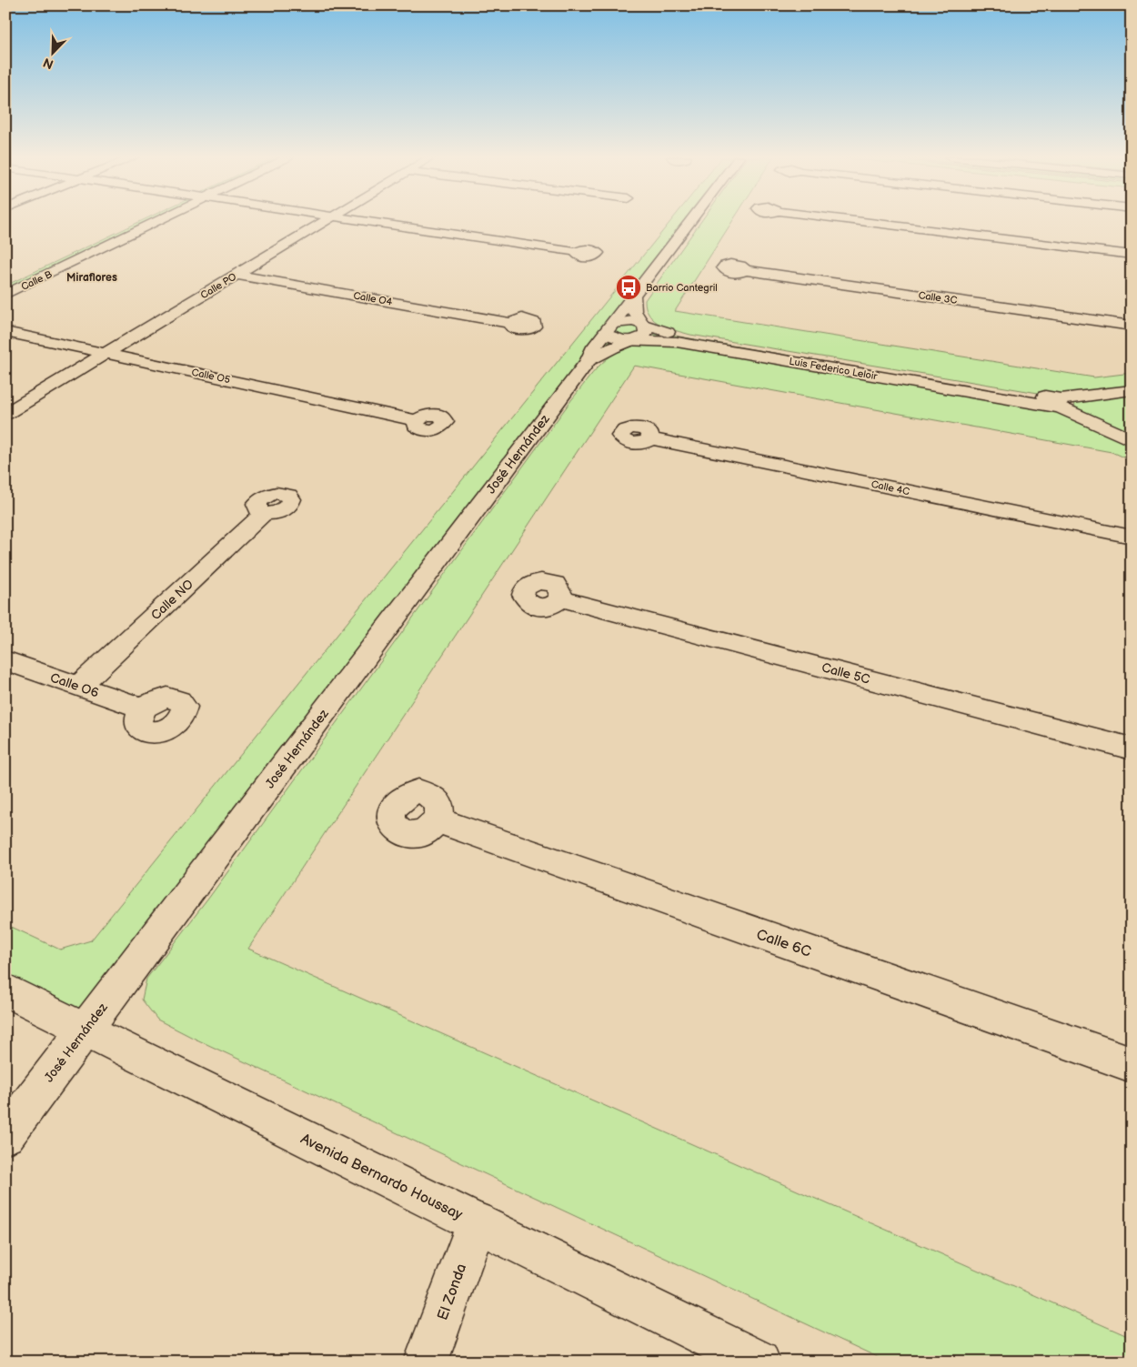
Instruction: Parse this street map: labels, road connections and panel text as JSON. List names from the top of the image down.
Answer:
{
  "streets": {
    "street": [
      "Calle B",
      "Calle PO",
      "Calle 3C",
      "Calle O4",
      "Luis Federico Leloir",
      "Calle O5",
      "José Hernández",
      "Calle 4C",
      "Calle NO",
      "Calle 5C",
      "Calle O6",
      "Calle 6C",
      "Avenida Bernardo Houssay",
      "El Zonda"
    ]
  },
  "crossings": [
    ["Calle PO", "Calle O4"],
    ["Calle PO", "Calle O5"],
    ["Luis Federico Leloir", "José Hernández"],
    ["José Hernández", "Avenida Bernardo Houssay"],
    ["Calle NO", "Calle O6"],
    ["Avenida Bernardo Houssay", "El Zonda"]
  ],
  "districts": ["Miraflores"],
  "places": {
    "bus stop": ["Barrio Cantegril"]
  },
  "north": "bottom left"
}
